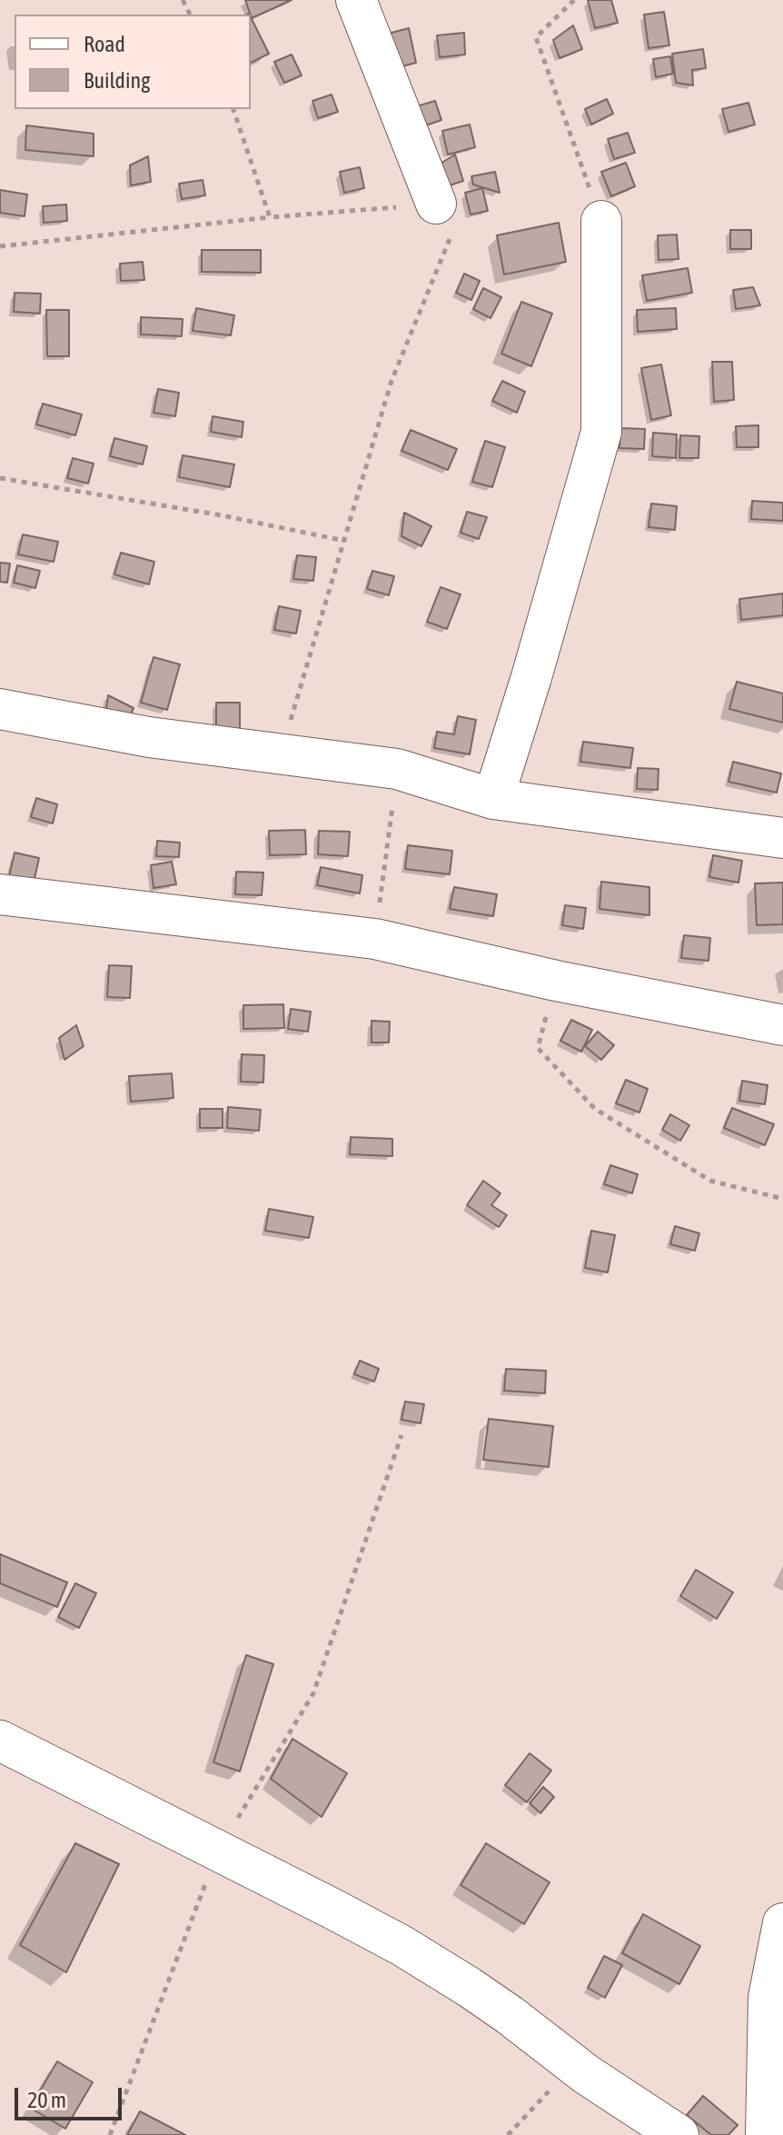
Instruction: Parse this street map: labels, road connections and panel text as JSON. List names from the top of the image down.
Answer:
{
  "legend": ["Road", "Building"],
  "scale_bar": "20 m"
}
